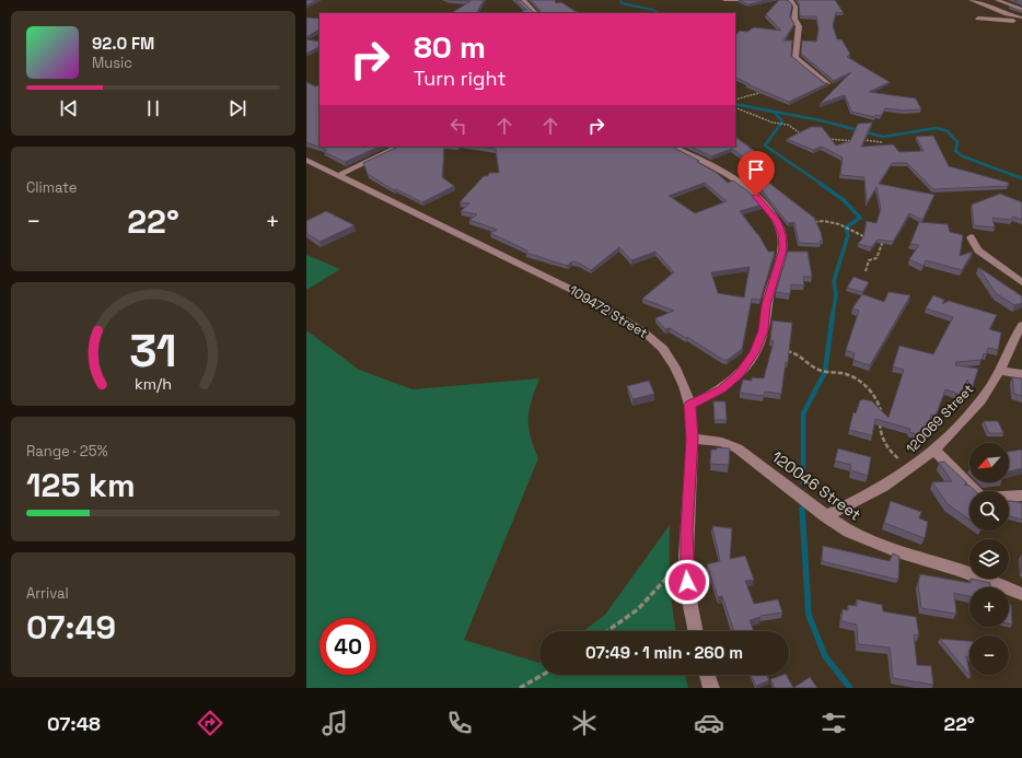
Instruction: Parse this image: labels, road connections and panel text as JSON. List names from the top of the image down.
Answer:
{
  "streets": {
    "street": ["109472 Street", "120069 Street", "120046 Street"]
  },
  "crossings": [
    ["109472 Street", "120046 Street"],
    ["120069 Street", "120046 Street"]
  ],
  "north": "bottom left",
  "page": {
    "turn": ["80 m", "Turn right"],
    "song": ["92.0 FM", "Music"],
    "tile": [
      "Climate",
      ["Range · 25%", "125 km"],
      ["Arrival", "07:49"]
    ],
    "heat": ["−", "22°", "+"],
    "map_buttons": ["+", "−"],
    "limit": "40",
    "trip": "07:49 · 1 min · 260 m",
    "tabs": ["07:48", "22°"],
    "gauge": ["31", "km/h"]
  }
}
